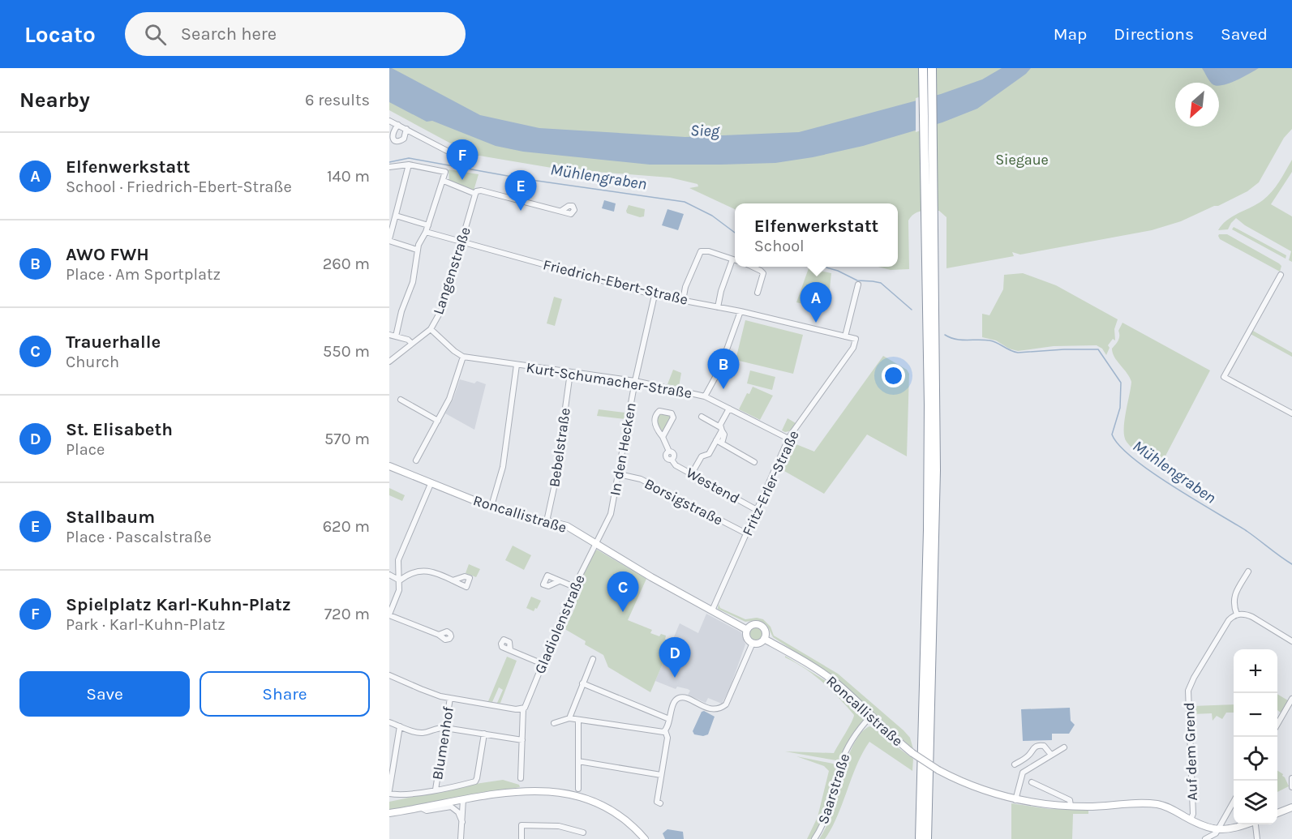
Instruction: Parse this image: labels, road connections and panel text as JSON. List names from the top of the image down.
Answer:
{
  "streets": {
    "street": [
      "Langenstraße",
      "Friedrich-Ebert-Straße",
      "Kurt-Schumacher-Straße",
      "Bebelstraße",
      "In den Hecken",
      "Fritz-Erler-Straße",
      "Westend",
      "Borsigstraße",
      "Roncallistraße",
      "Gladiolenstraße",
      "Blumenhof",
      "Auf dem Grend",
      "Saarstraße"
    ]
  },
  "crossings": [
    ["Langenstraße", "Friedrich-Ebert-Straße"],
    ["Langenstraße", "Kurt-Schumacher-Straße"],
    ["Friedrich-Ebert-Straße", "In den Hecken"],
    ["Friedrich-Ebert-Straße", "Fritz-Erler-Straße"],
    ["Kurt-Schumacher-Straße", "Bebelstraße"],
    ["Kurt-Schumacher-Straße", "In den Hecken"],
    ["Kurt-Schumacher-Straße", "Fritz-Erler-Straße"],
    ["Bebelstraße", "Roncallistraße"],
    ["In den Hecken", "Borsigstraße"],
    ["In den Hecken", "Roncallistraße"],
    ["In den Hecken", "Gladiolenstraße"],
    ["Fritz-Erler-Straße", "Westend"],
    ["Fritz-Erler-Straße", "Borsigstraße"],
    ["Fritz-Erler-Straße", "Roncallistraße"],
    ["Roncallistraße", "Gladiolenstraße"],
    ["Roncallistraße", "Auf dem Grend"],
    ["Roncallistraße", "Saarstraße"]
  ],
  "water": ["Sieg", "Mühlengraben"],
  "parks": ["Siegaue"],
  "north": "bottom left",
  "page": {
    "header": "Locato",
    "search": "Search here",
    "nav": ["Map", "Directions", "Saved"],
    "heading": ["Nearby", "6 results"],
    "list": [
      {
        "mark": "A",
        "name": "Elfenwerkstatt",
        "note": "School · Friedrich-Ebert-Straße",
        "value": "140 m"
      },
      {
        "mark": "B",
        "name": "AWO FWH",
        "note": "Place · Am Sportplatz",
        "value": "260 m"
      },
      {
        "mark": "C",
        "name": "Trauerhalle",
        "note": "Church",
        "value": "550 m"
      },
      {
        "mark": "D",
        "name": "St. Elisabeth",
        "note": "Place",
        "value": "570 m"
      },
      {
        "mark": "E",
        "name": "Stallbaum",
        "note": "Place · Pascalstraße",
        "value": "620 m"
      },
      {
        "mark": "F",
        "name": "Spielplatz Karl-Kuhn-Platz",
        "note": "Park · Karl-Kuhn-Platz",
        "value": "720 m"
      }
    ],
    "pins": [
      "F",
      "E",
      "A",
      "B",
      "C",
      "D"
    ],
    "popup": ["Elfenwerkstatt", "School"],
    "map_buttons": ["+", "−"],
    "buttons": ["Save", "Share"]
  }
}
